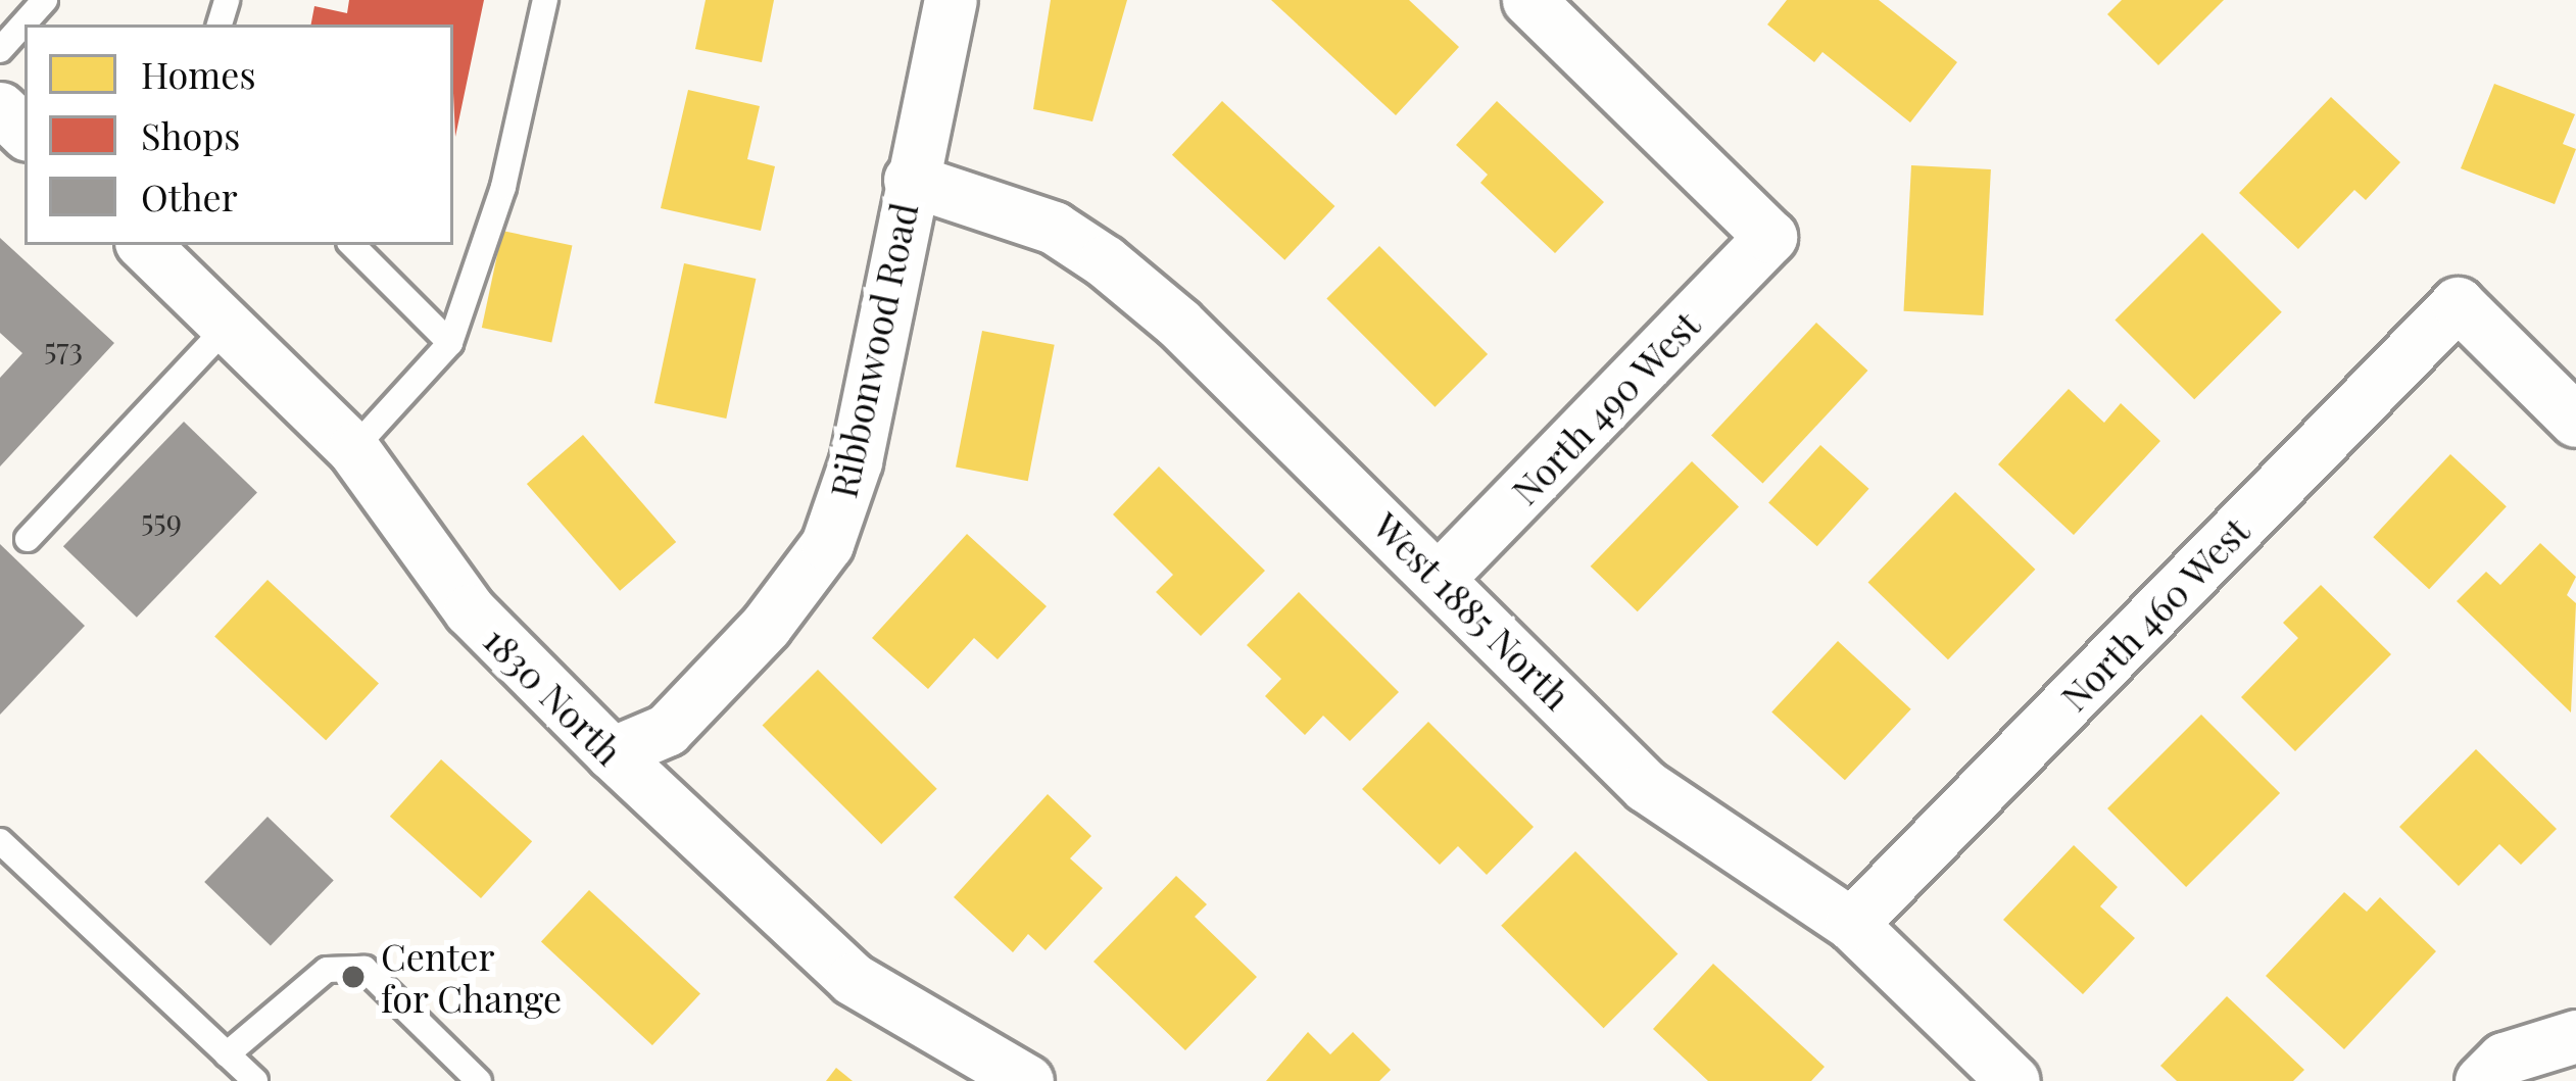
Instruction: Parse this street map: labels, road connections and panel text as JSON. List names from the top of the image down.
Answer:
{
  "streets": {
    "street": [
      "Ribbonwood Road",
      "North 490 West",
      "West 1885 North",
      "North 460 West",
      "1830 North"
    ]
  },
  "crossings": [
    ["Ribbonwood Road", "West 1885 North"],
    ["Ribbonwood Road", "1830 North"],
    ["North 490 West", "West 1885 North"],
    ["West 1885 North", "North 460 West"]
  ],
  "places": ["Center for Change"],
  "house_numbers": ["573", "559"],
  "legend": ["Homes", "Shops", "Other"]
}
